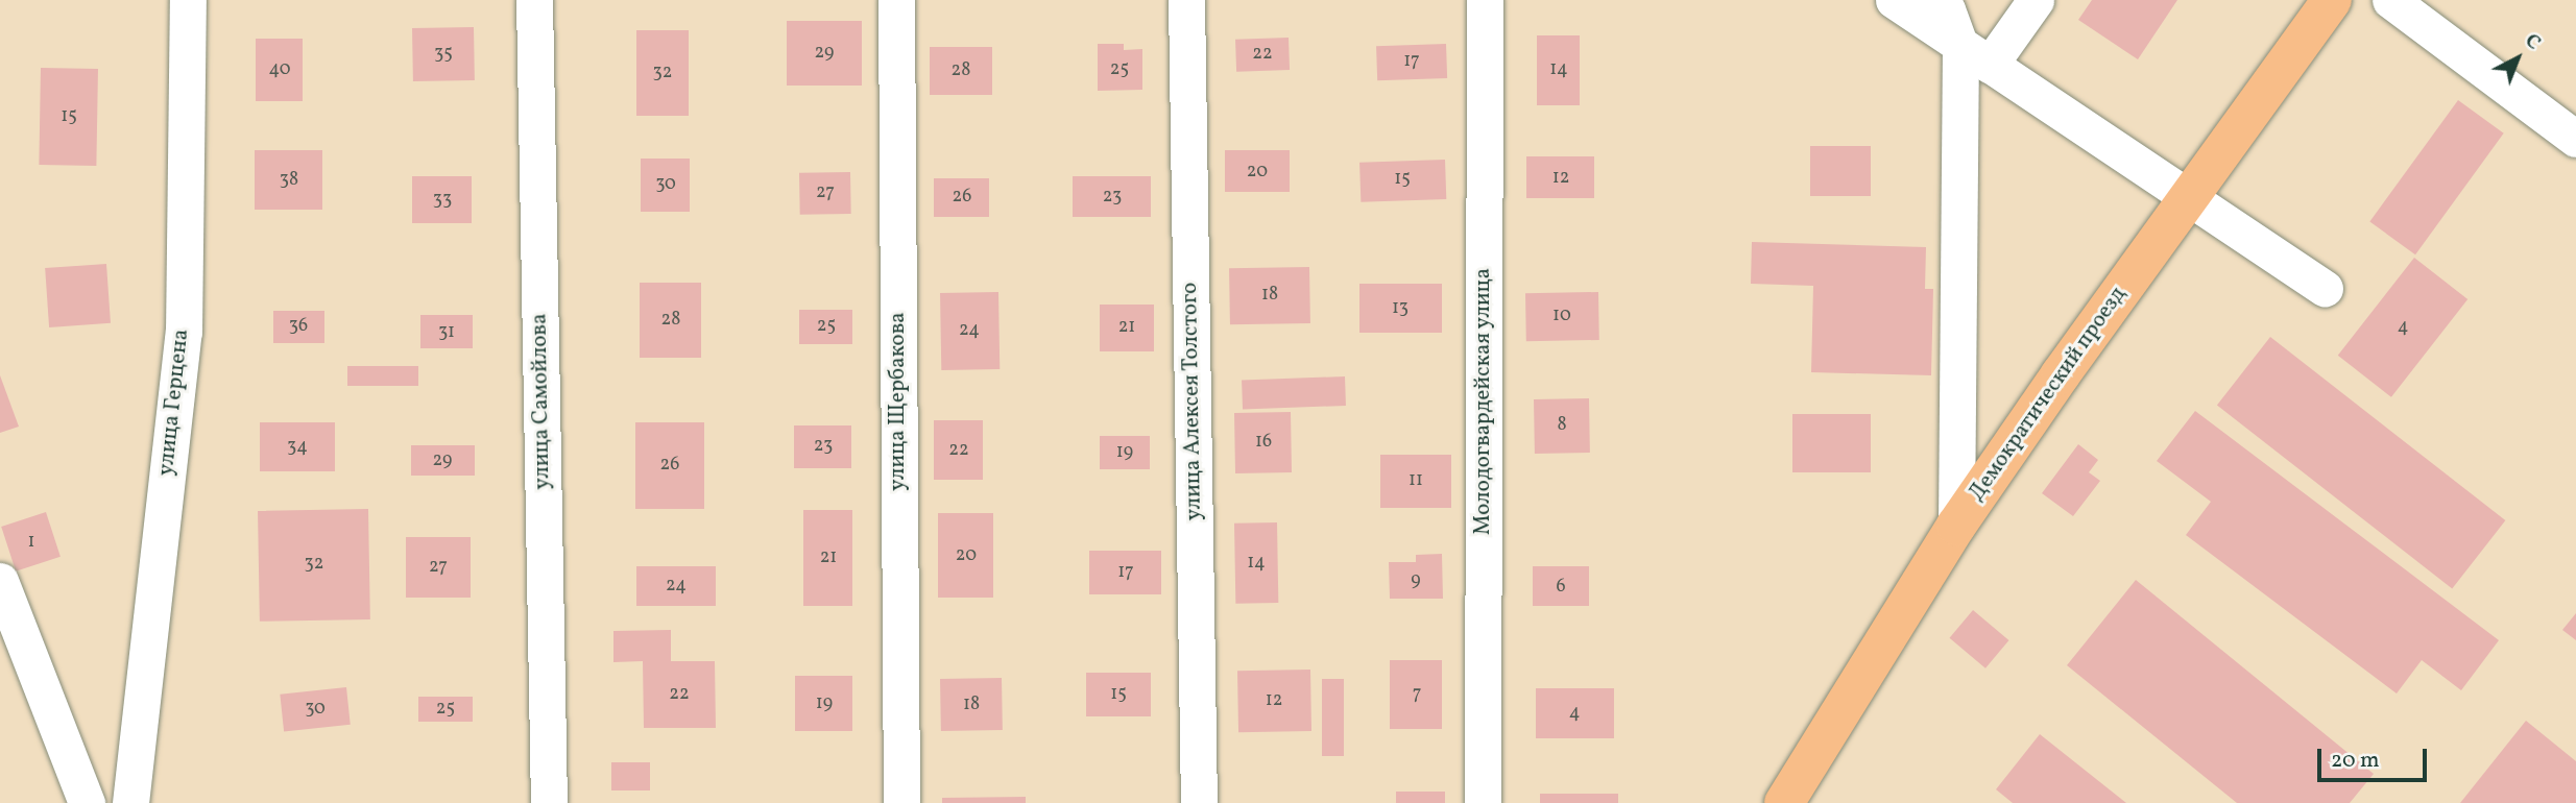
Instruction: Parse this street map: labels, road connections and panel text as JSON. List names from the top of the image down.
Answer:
{
  "streets": {
    "main road": ["Демократический проезд"],
    "street": [
      "улица Самойлова",
      "улица Щербакова",
      "улица Алексея Толстого",
      "Молодогвардейская улица",
      "улица Герцена"
    ]
  },
  "house_numbers": [
    "29",
    "35",
    "22",
    "17",
    "40",
    "25",
    "14",
    "28",
    "32",
    "15",
    "20",
    "12",
    "15",
    "38",
    "30",
    "27",
    "26",
    "23",
    "33",
    "18",
    "13",
    "10",
    "28",
    "36",
    "25",
    "21",
    "4",
    "24",
    "31",
    "8",
    "16",
    "23",
    "34",
    "22",
    "19",
    "29",
    "26",
    "11",
    "1",
    "20",
    "21",
    "14",
    "32",
    "27",
    "17",
    "9",
    "24",
    "6",
    "22",
    "15",
    "7",
    "12",
    "19",
    "18",
    "30",
    "25",
    "4"
  ],
  "scale_bar": "20 m",
  "north": "top right"
}
